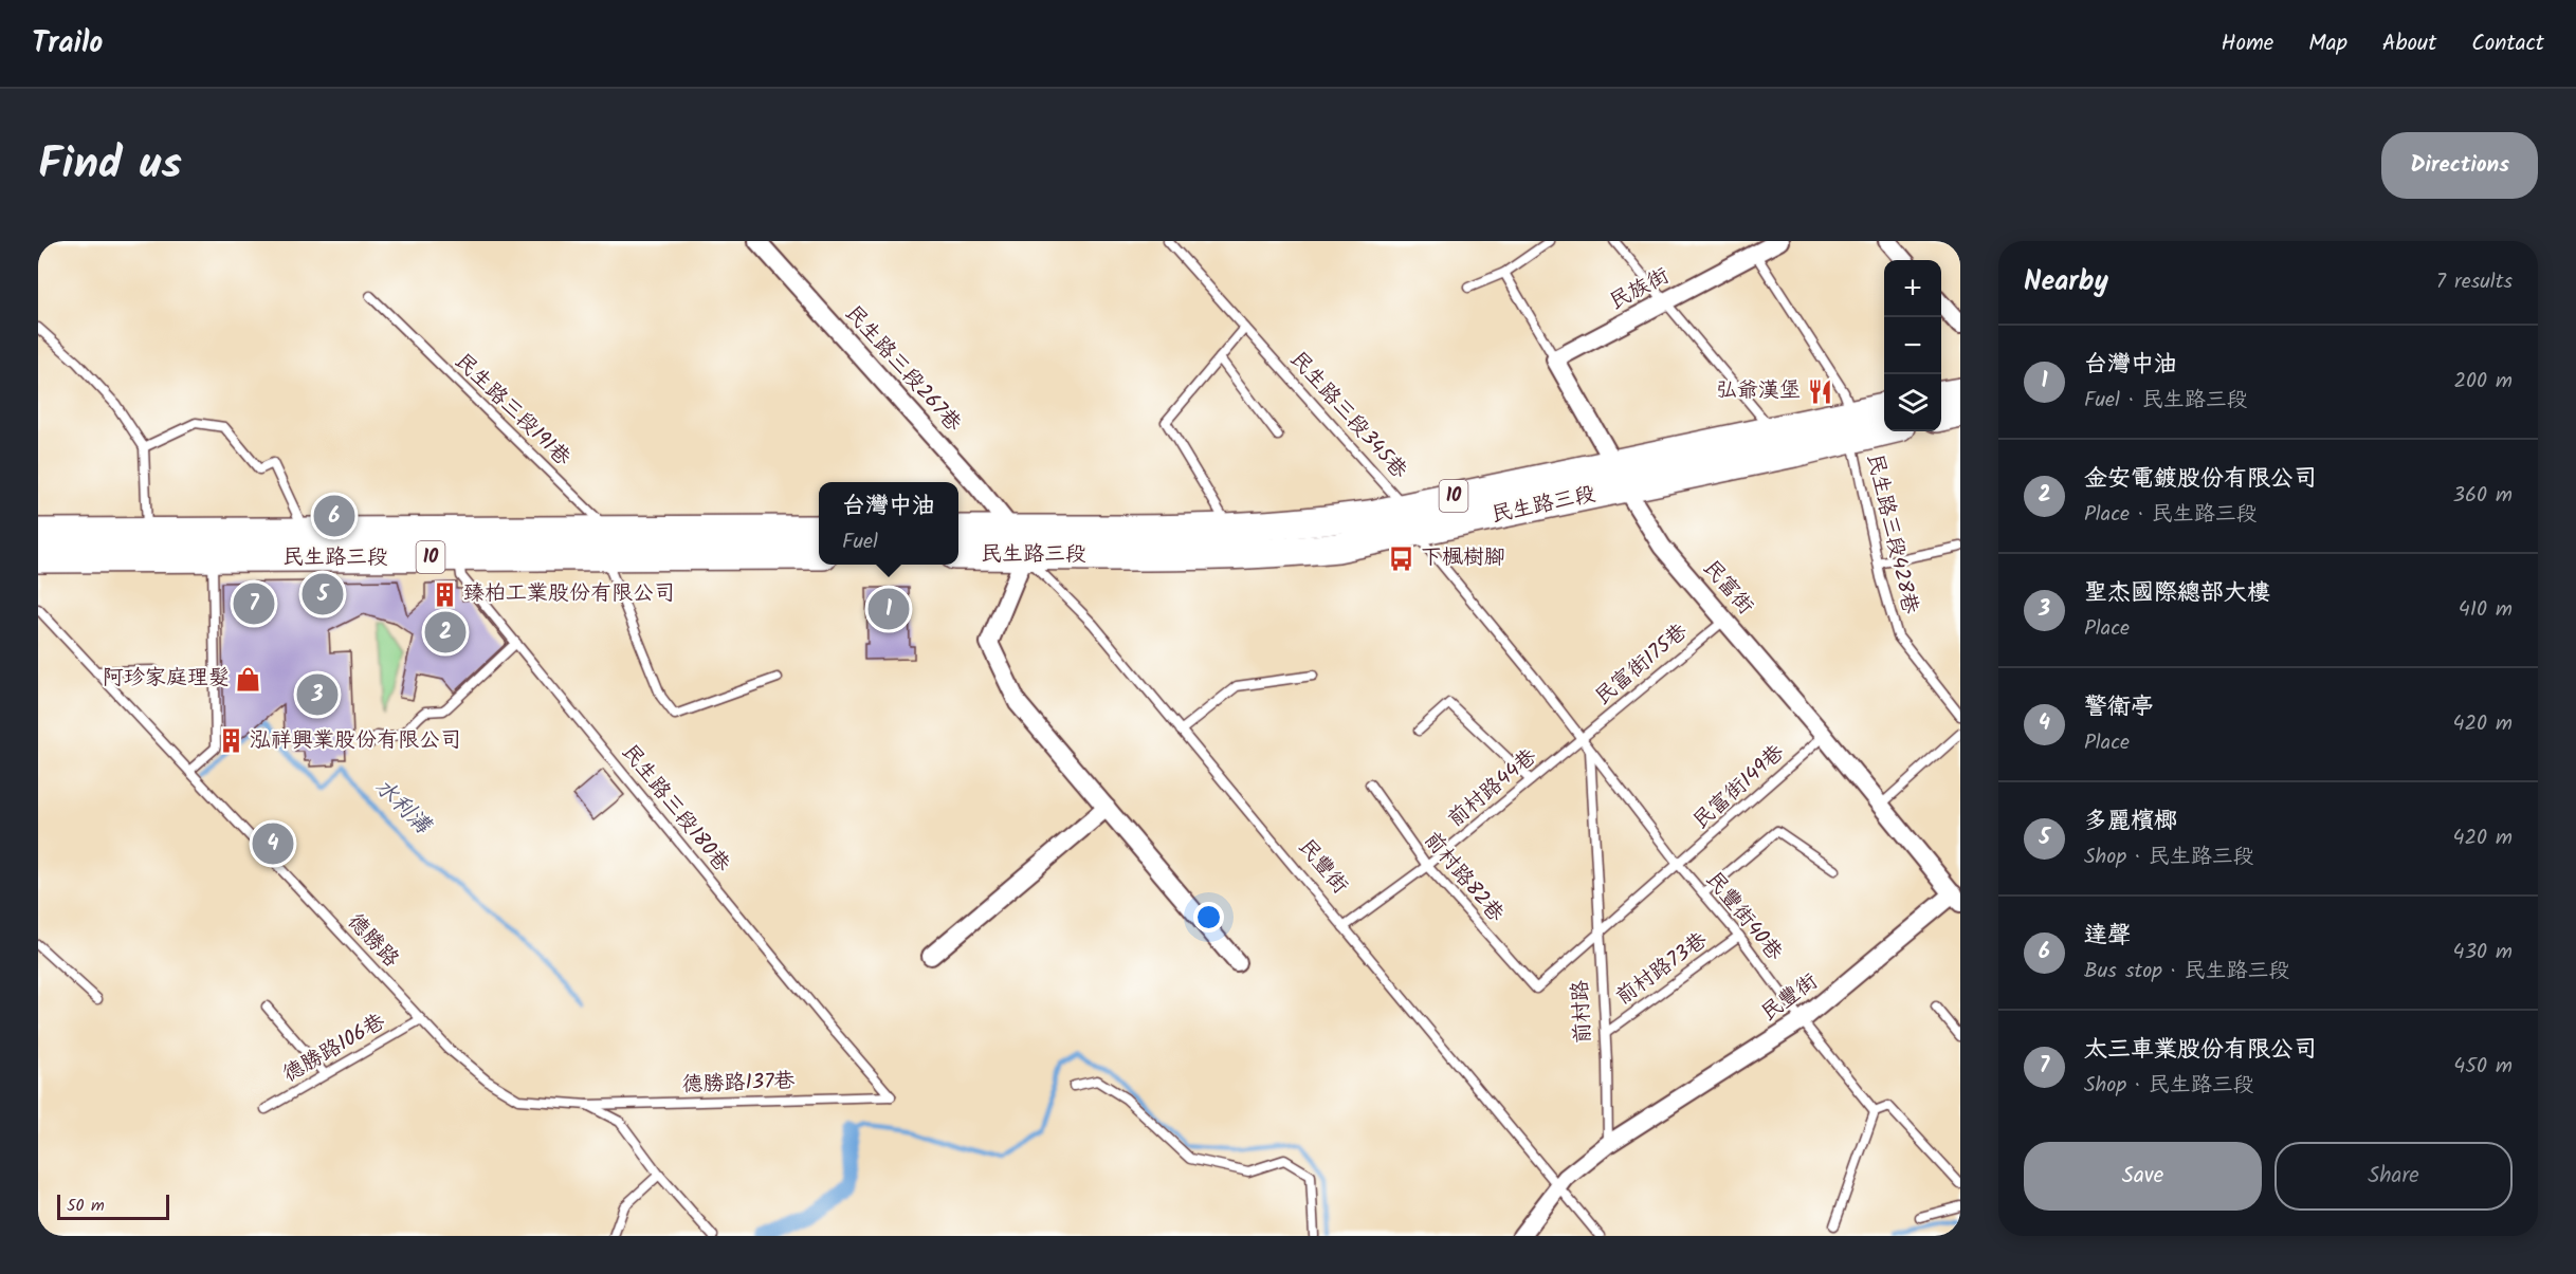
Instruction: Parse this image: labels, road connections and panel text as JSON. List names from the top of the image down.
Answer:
{
  "streets": {
    "main road": ["10", "民生路三段"],
    "street": [
      "民族街",
      "民生路三段267巷",
      "民富街",
      "民豐街"
    ],
    "lane": [
      "民生路三段191巷",
      "民生路三段345巷",
      "民生路三段428巷",
      "民富街175巷",
      "民富街149巷",
      "前村路44巷",
      "民生路三段180巷",
      "前村路82巷",
      "民豐街40巷",
      "德勝路",
      "前村路73巷",
      "前村路",
      "德勝路106巷",
      "德勝路137巷"
    ]
  },
  "crossings": [
    ["民族街", "民生路三段428巷"],
    ["民族街", "民富街"],
    ["民生路三段267巷", "民生路三段"],
    ["民生路三段267巷", "民豐街"],
    ["民生路三段191巷", "民生路三段"],
    ["民生路三段345巷", "民生路三段"],
    ["民生路三段", "民生路三段428巷"],
    ["民生路三段", "民富街"],
    ["民生路三段", "民生路三段180巷"],
    ["民生路三段", "民豐街"],
    ["民富街", "民富街175巷"],
    ["民富街", "民富街149巷"],
    ["民富街", "民豐街"],
    ["民富街175巷", "前村路44巷"],
    ["民富街149巷", "前村路82巷"],
    ["民富街149巷", "民豐街40巷"],
    ["民富街149巷", "前村路"],
    ["前村路44巷", "民豐街"],
    ["前村路44巷", "前村路82巷"],
    ["民生路三段180巷", "德勝路137巷"],
    ["民豐街", "民豐街40巷"],
    ["民豐街", "前村路"],
    ["民豐街40巷", "前村路73巷"],
    ["德勝路", "德勝路106巷"],
    ["德勝路", "德勝路137巷"],
    ["前村路73巷", "前村路"]
  ],
  "water": ["水利溝"],
  "places": {
    "restaurant": ["弘爺漢堡"],
    "bus stop": ["下楓樹腳"],
    "building": ["臻柏工業股份有限公司", "泓祥興業股份有限公司"],
    "shop": ["阿珍家庭理髮"]
  },
  "scale_bar": "50 m",
  "page": {
    "header": "Trailo",
    "nav": [
      "Home",
      "Map",
      "About",
      "Contact"
    ],
    "title": "Find us",
    "buttons": [
      "Directions",
      ["Save", "Share"]
    ],
    "heading": ["Nearby", "7 results"],
    "map_buttons": ["+", "−"],
    "list": [
      {
        "mark": "1",
        "name": "台灣中油",
        "note": "Fuel · 民生路三段",
        "value": "200 m"
      },
      {
        "mark": "2",
        "name": "金安電鍍股份有限公司",
        "note": "Place · 民生路三段",
        "value": "360 m"
      },
      {
        "mark": "3",
        "name": "聖杰國際總部大樓",
        "note": "Place",
        "value": "410 m"
      },
      {
        "mark": "4",
        "name": "警衛亭",
        "note": "Place",
        "value": "420 m"
      },
      {
        "mark": "5",
        "name": "多麗檳榔",
        "note": "Shop · 民生路三段",
        "value": "420 m"
      },
      {
        "mark": "6",
        "name": "達聲",
        "note": "Bus stop · 民生路三段",
        "value": "430 m"
      },
      {
        "mark": "7",
        "name": "太三車業股份有限公司",
        "note": "Shop · 民生路三段",
        "value": "450 m"
      }
    ],
    "popup": ["台灣中油", "Fuel"],
    "pins": [
      "6",
      "5",
      "7",
      "1",
      "2",
      "3",
      "4"
    ],
    "scale": "50 m"
  }
}
